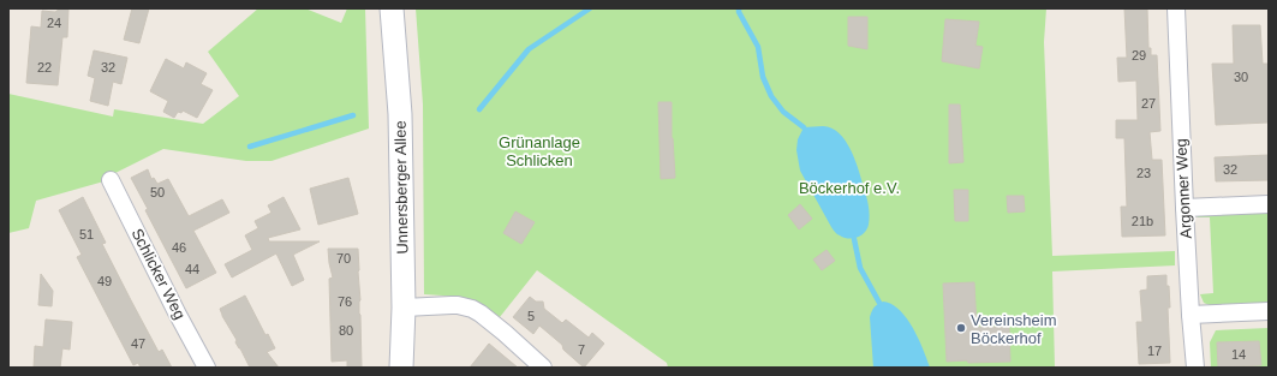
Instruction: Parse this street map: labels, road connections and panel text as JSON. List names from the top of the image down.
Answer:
{
  "streets": {
    "main road": ["Unnersberger Allee"],
    "street": ["Argonner Weg", "Schlicker Weg"]
  },
  "parks": ["Grünanlage Schlicken", "Böckerhof e.V."],
  "places": ["Vereinsheim Böckerhof"],
  "house_numbers": [
    "24",
    "29",
    "22",
    "32",
    "30",
    "27",
    "32",
    "23",
    "50",
    "21b",
    "51",
    "46",
    "70",
    "44",
    "49",
    "76",
    "5",
    "80",
    "47",
    "7",
    "17",
    "14"
  ]
}
